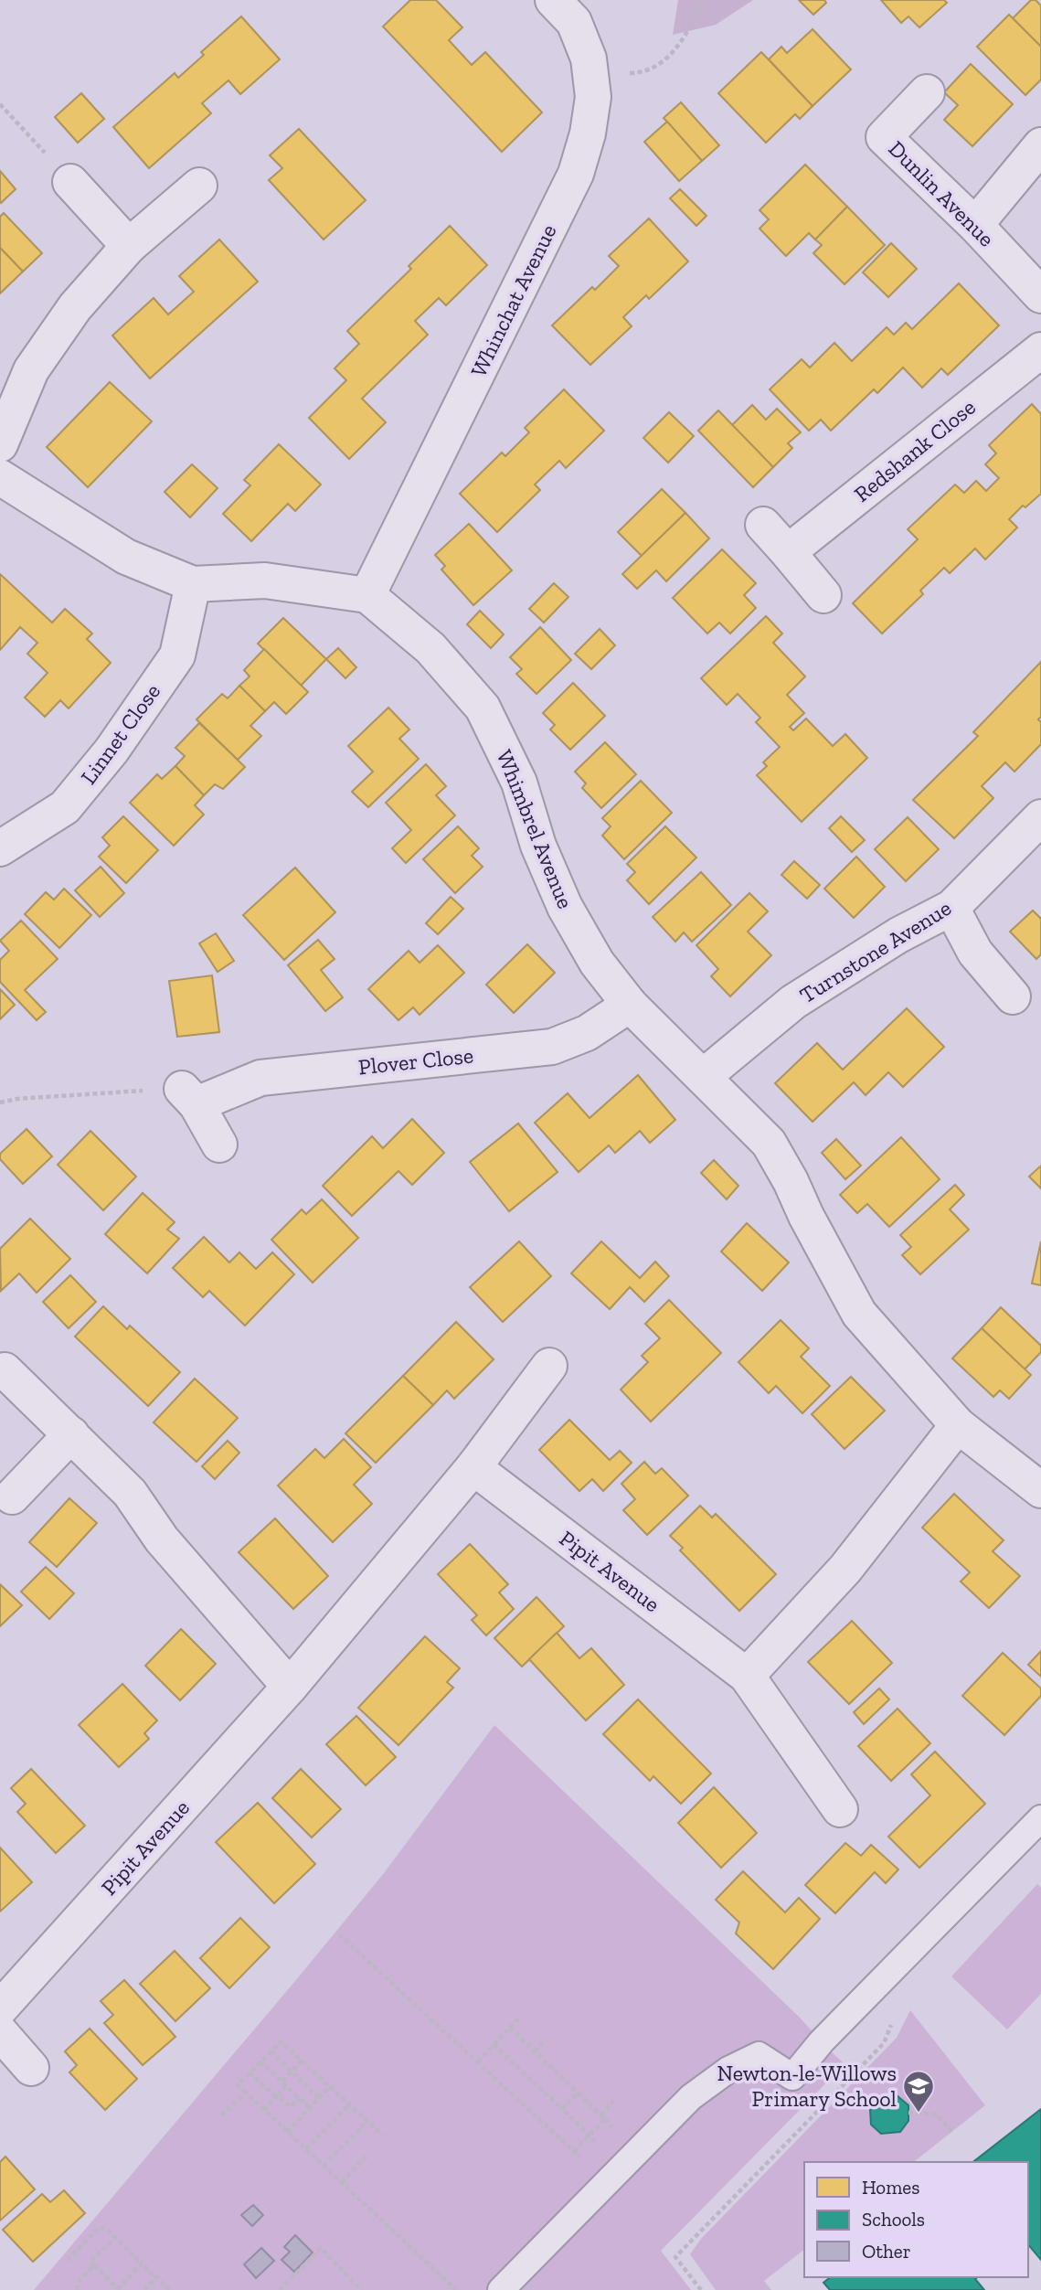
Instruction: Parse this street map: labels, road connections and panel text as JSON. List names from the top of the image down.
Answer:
{
  "streets": {
    "street": [
      "Dunlin Avenue",
      "Whinchat Avenue",
      "Redshank Close",
      "Linnet Close",
      "Whimbrel Avenue",
      "Turnstone Avenue",
      "Plover Close",
      "Pipit Avenue"
    ]
  },
  "crossings": [
    ["Whinchat Avenue", "Whimbrel Avenue"],
    ["Whimbrel Avenue", "Turnstone Avenue"],
    ["Whimbrel Avenue", "Plover Close"]
  ],
  "places": {
    "school or university": ["Newton-le-Willows Primary School"]
  },
  "legend": ["Homes", "Schools", "Other"]
}
